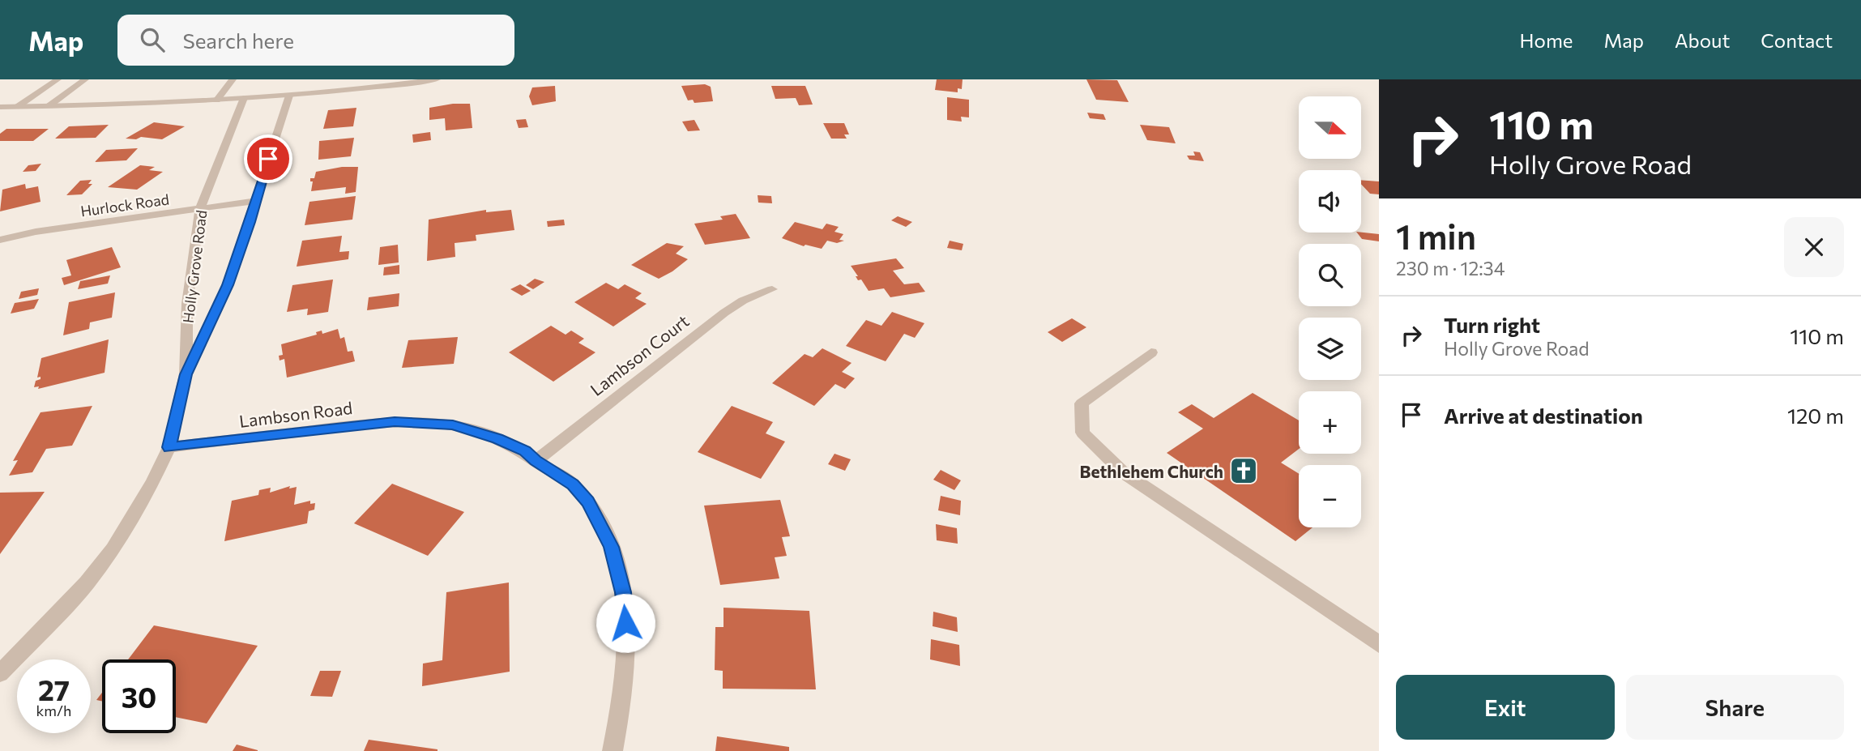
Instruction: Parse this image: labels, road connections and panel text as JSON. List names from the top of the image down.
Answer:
{
  "streets": {
    "street": [
      "Hurlock Road",
      "Holly Grove Road",
      "Lambson Court",
      "Lambson Road"
    ]
  },
  "crossings": [
    ["Hurlock Road", "Holly Grove Road"],
    ["Holly Grove Road", "Lambson Road"],
    ["Lambson Court", "Lambson Road"]
  ],
  "places": {
    "church": ["Bethlehem Church"]
  },
  "north": "right",
  "page": {
    "header": "Map",
    "search": "Search here",
    "nav": [
      "Home",
      "Map",
      "About",
      "Contact"
    ],
    "turn": ["110 m", "Holly Grove Road"],
    "map_buttons": ["+", "−"],
    "heading": ["1 min", "230 m · 12:34"],
    "list": [
      {
        "name": "Turn right",
        "note": "Holly Grove Road",
        "value": "110 m"
      },
      {
        "name": "Arrive at destination",
        "value": "120 m"
      }
    ],
    "speed": "27 km/h",
    "limit": "30",
    "buttons": ["Exit", "Share"]
  }
}
